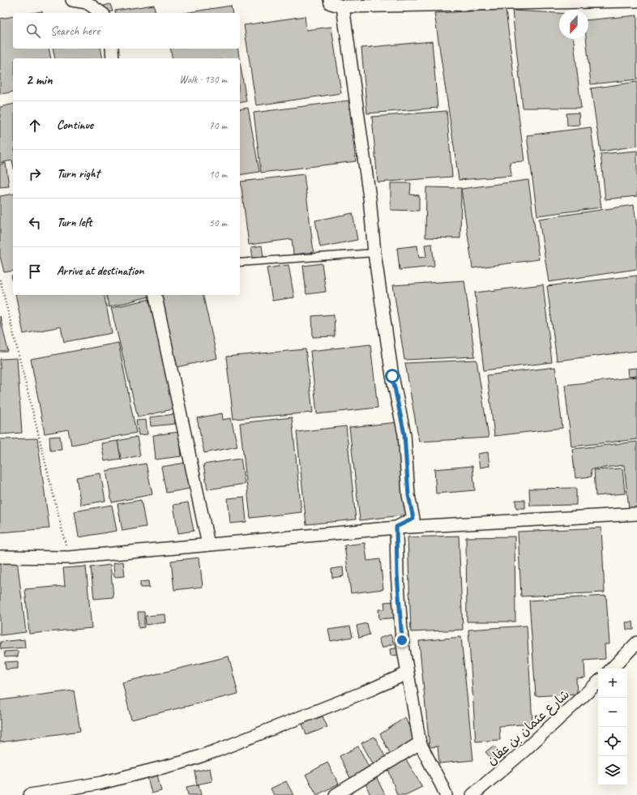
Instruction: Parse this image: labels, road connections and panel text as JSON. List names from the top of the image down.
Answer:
{
  "streets": {
    "street": ["شارع عثمان بن عفان"]
  },
  "north": "bottom",
  "page": {
    "search": "Search here",
    "heading": ["2 min", "Walk · 130 m"],
    "list": [
      ["Continue", "70 m"],
      ["Turn right", "10 m"],
      ["Turn left", "50 m"],
      "Arrive at destination"
    ],
    "map_buttons": ["+", "−"]
  }
}
